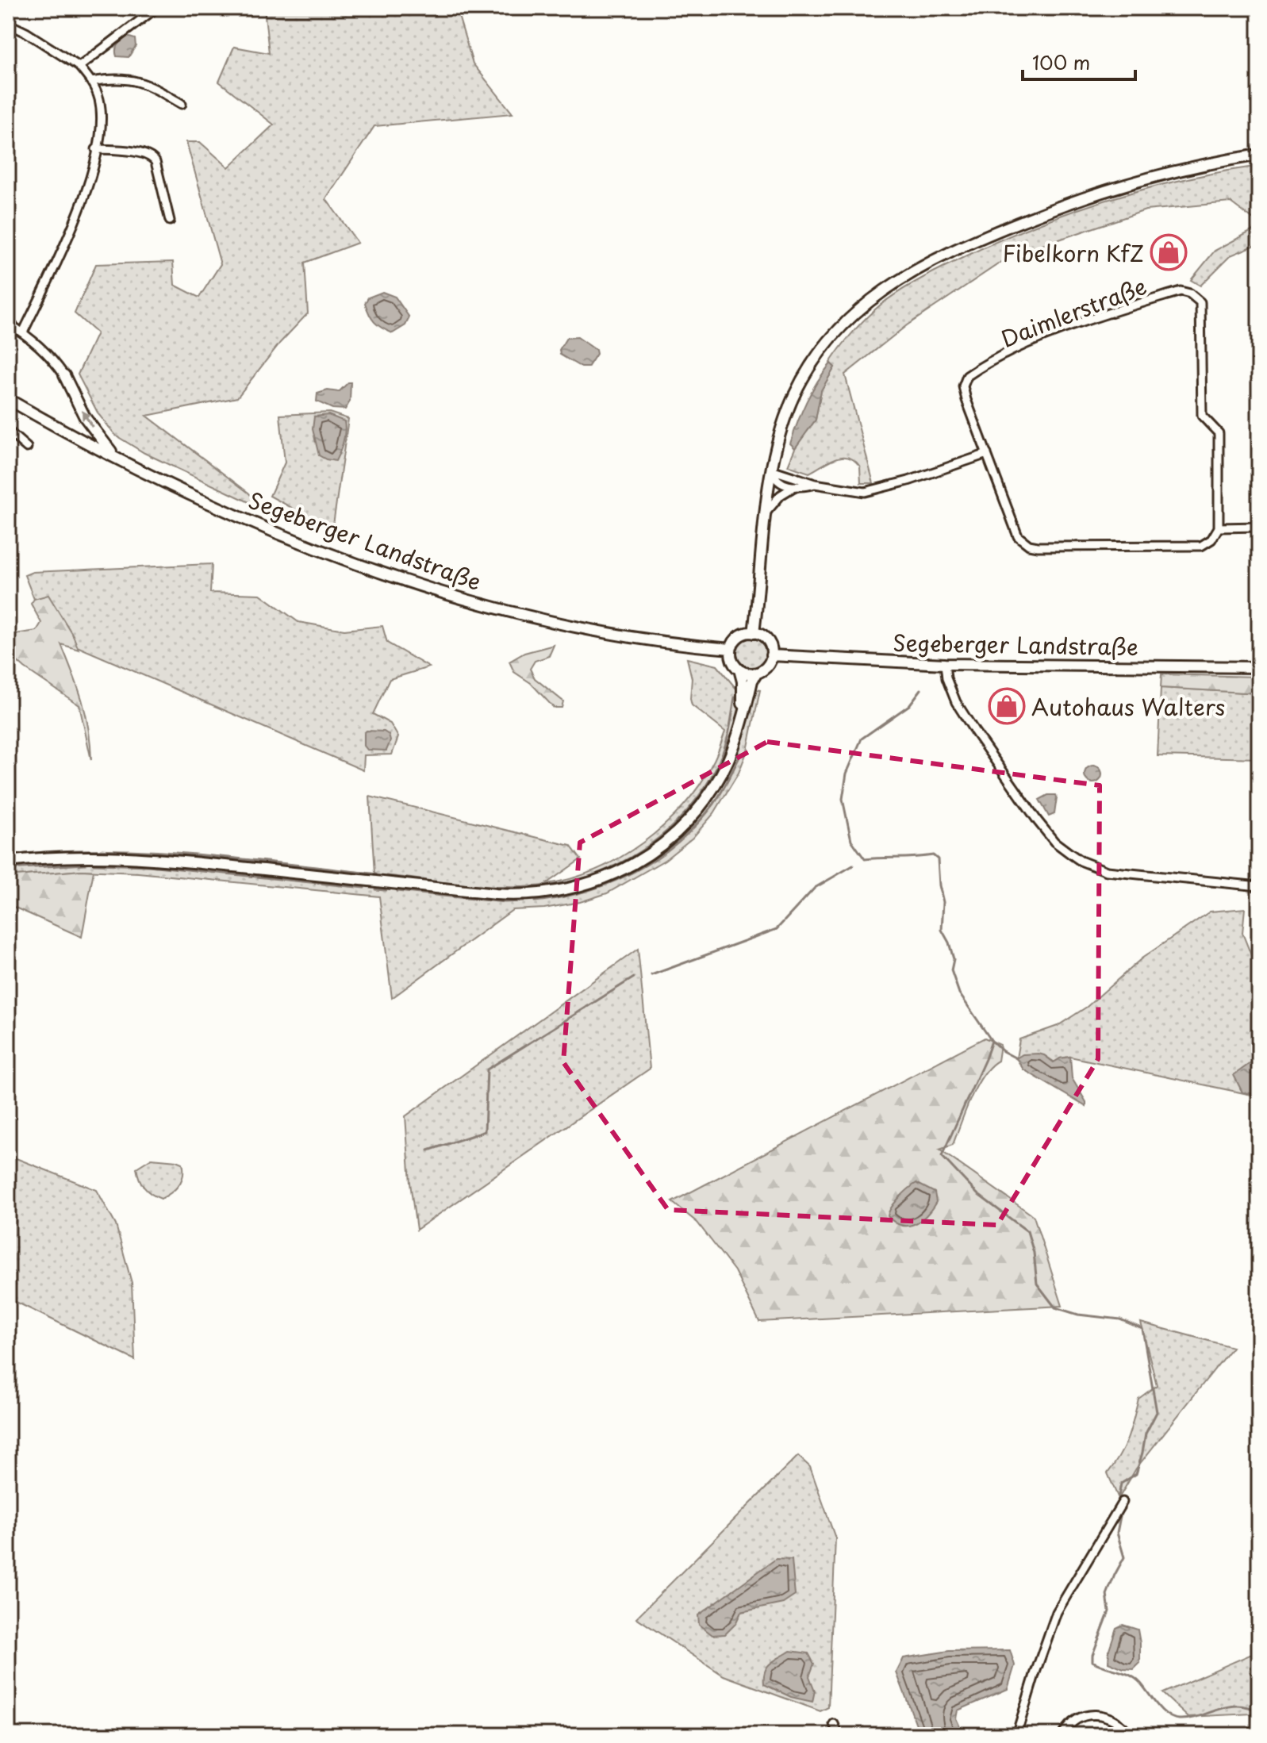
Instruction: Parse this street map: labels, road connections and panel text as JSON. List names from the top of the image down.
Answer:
{
  "streets": {
    "main road": ["Segeberger Landstraße"],
    "street": ["Daimlerstraße"]
  },
  "places": {
    "shop": ["Fibelkorn KfZ", "Autohaus Walters"]
  },
  "scale_bar": "100 m"
}
